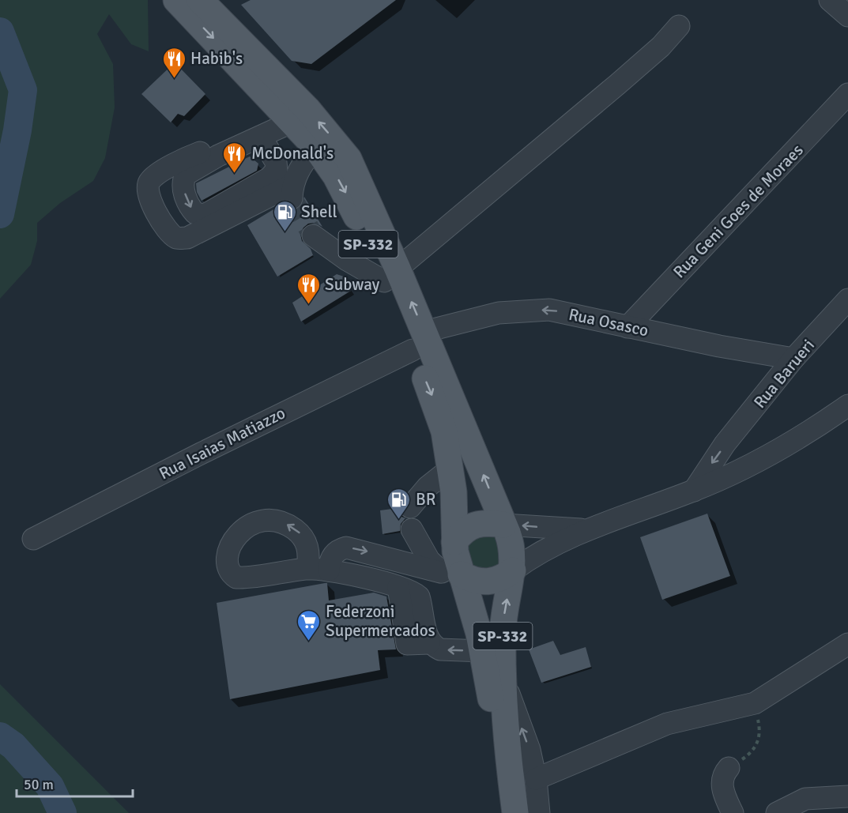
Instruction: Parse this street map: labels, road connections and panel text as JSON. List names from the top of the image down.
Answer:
{
  "streets": {
    "main road": ["SP-332"],
    "street": [
      "Rua Geni Goes de Moraes",
      "Rua Osasco",
      "Rua Barueri",
      "Rua Isaias Matiazzo"
    ]
  },
  "crossings": [
    ["Rua Geni Goes de Moraes", "Rua Osasco"],
    ["SP-332", "Rua Osasco"],
    ["SP-332", "Rua Isaias Matiazzo"],
    ["Rua Osasco", "Rua Barueri"],
    ["Rua Osasco", "Rua Isaias Matiazzo"]
  ],
  "one_way": ["Rua Osasco"],
  "places": {
    "restaurant": ["Habib's", "McDonald's", "Subway"],
    "fuel station": ["Shell", "BR"],
    "supermarket": ["Federzoni Supermercados"]
  },
  "scale_bar": "50 m"
}
